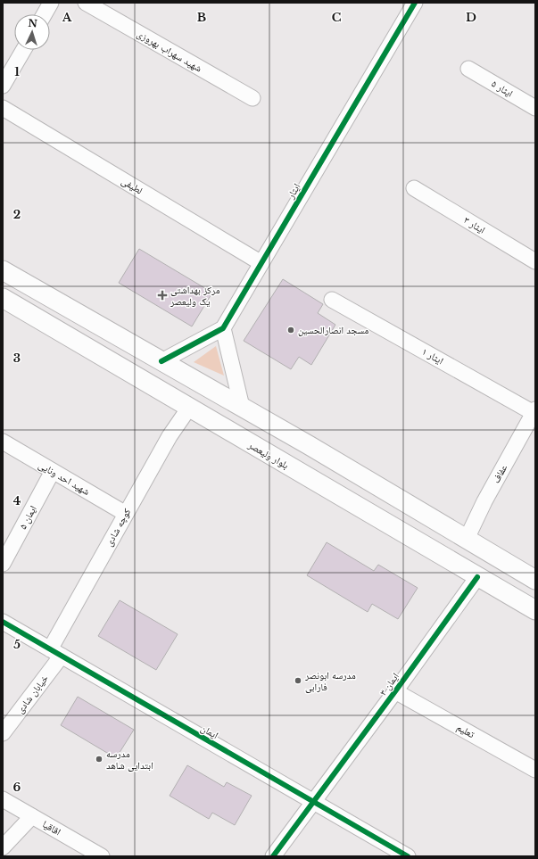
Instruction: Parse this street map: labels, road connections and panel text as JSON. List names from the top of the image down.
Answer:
{
  "streets": {
    "main road": ["بلوار ولیعصر"],
    "street": [
      "شهید سهراب بهروزی",
      "ایثار ۵",
      "لطیفی",
      "ایثار",
      "ایثار ۳",
      "ایثار ۱",
      "عفاف",
      "شهید احد ونایی",
      "ایمان ۵",
      "کوچه شادی",
      "ایمان ۳",
      "خیابان شادی",
      "تعلیم",
      "ایمان",
      "اقاقیا"
    ]
  },
  "crossings": [
    ["لطیفی", "ایثار"],
    ["ایثار ۱", "عفاف"],
    ["بلوار ولیعصر", "کوچه شادی"],
    ["بلوار ولیعصر", "ایمان ۳"],
    ["شهید احد ونایی", "ایمان ۵"],
    ["شهید احد ونایی", "کوچه شادی"],
    ["کوچه شادی", "خیابان شادی"],
    ["کوچه شادی", "ایمان"],
    ["ایمان ۳", "تعلیم"],
    ["ایمان ۳", "ایمان"],
    ["خیابان شادی", "ایمان"]
  ],
  "places": {
    "health": ["مرکز بهداشتی یک ولیعصر"],
    "other": ["مسجد انصارالحسین", "مدرسه ابونصر فارابی", "مدرسه ابتدایی شاهد"]
  },
  "north": "top",
  "grid": {
    "columns": [
      "A",
      "B",
      "C",
      "D"
    ],
    "rows": [
      "1",
      "2",
      "3",
      "4",
      "5",
      "6"
    ]
  }
}
